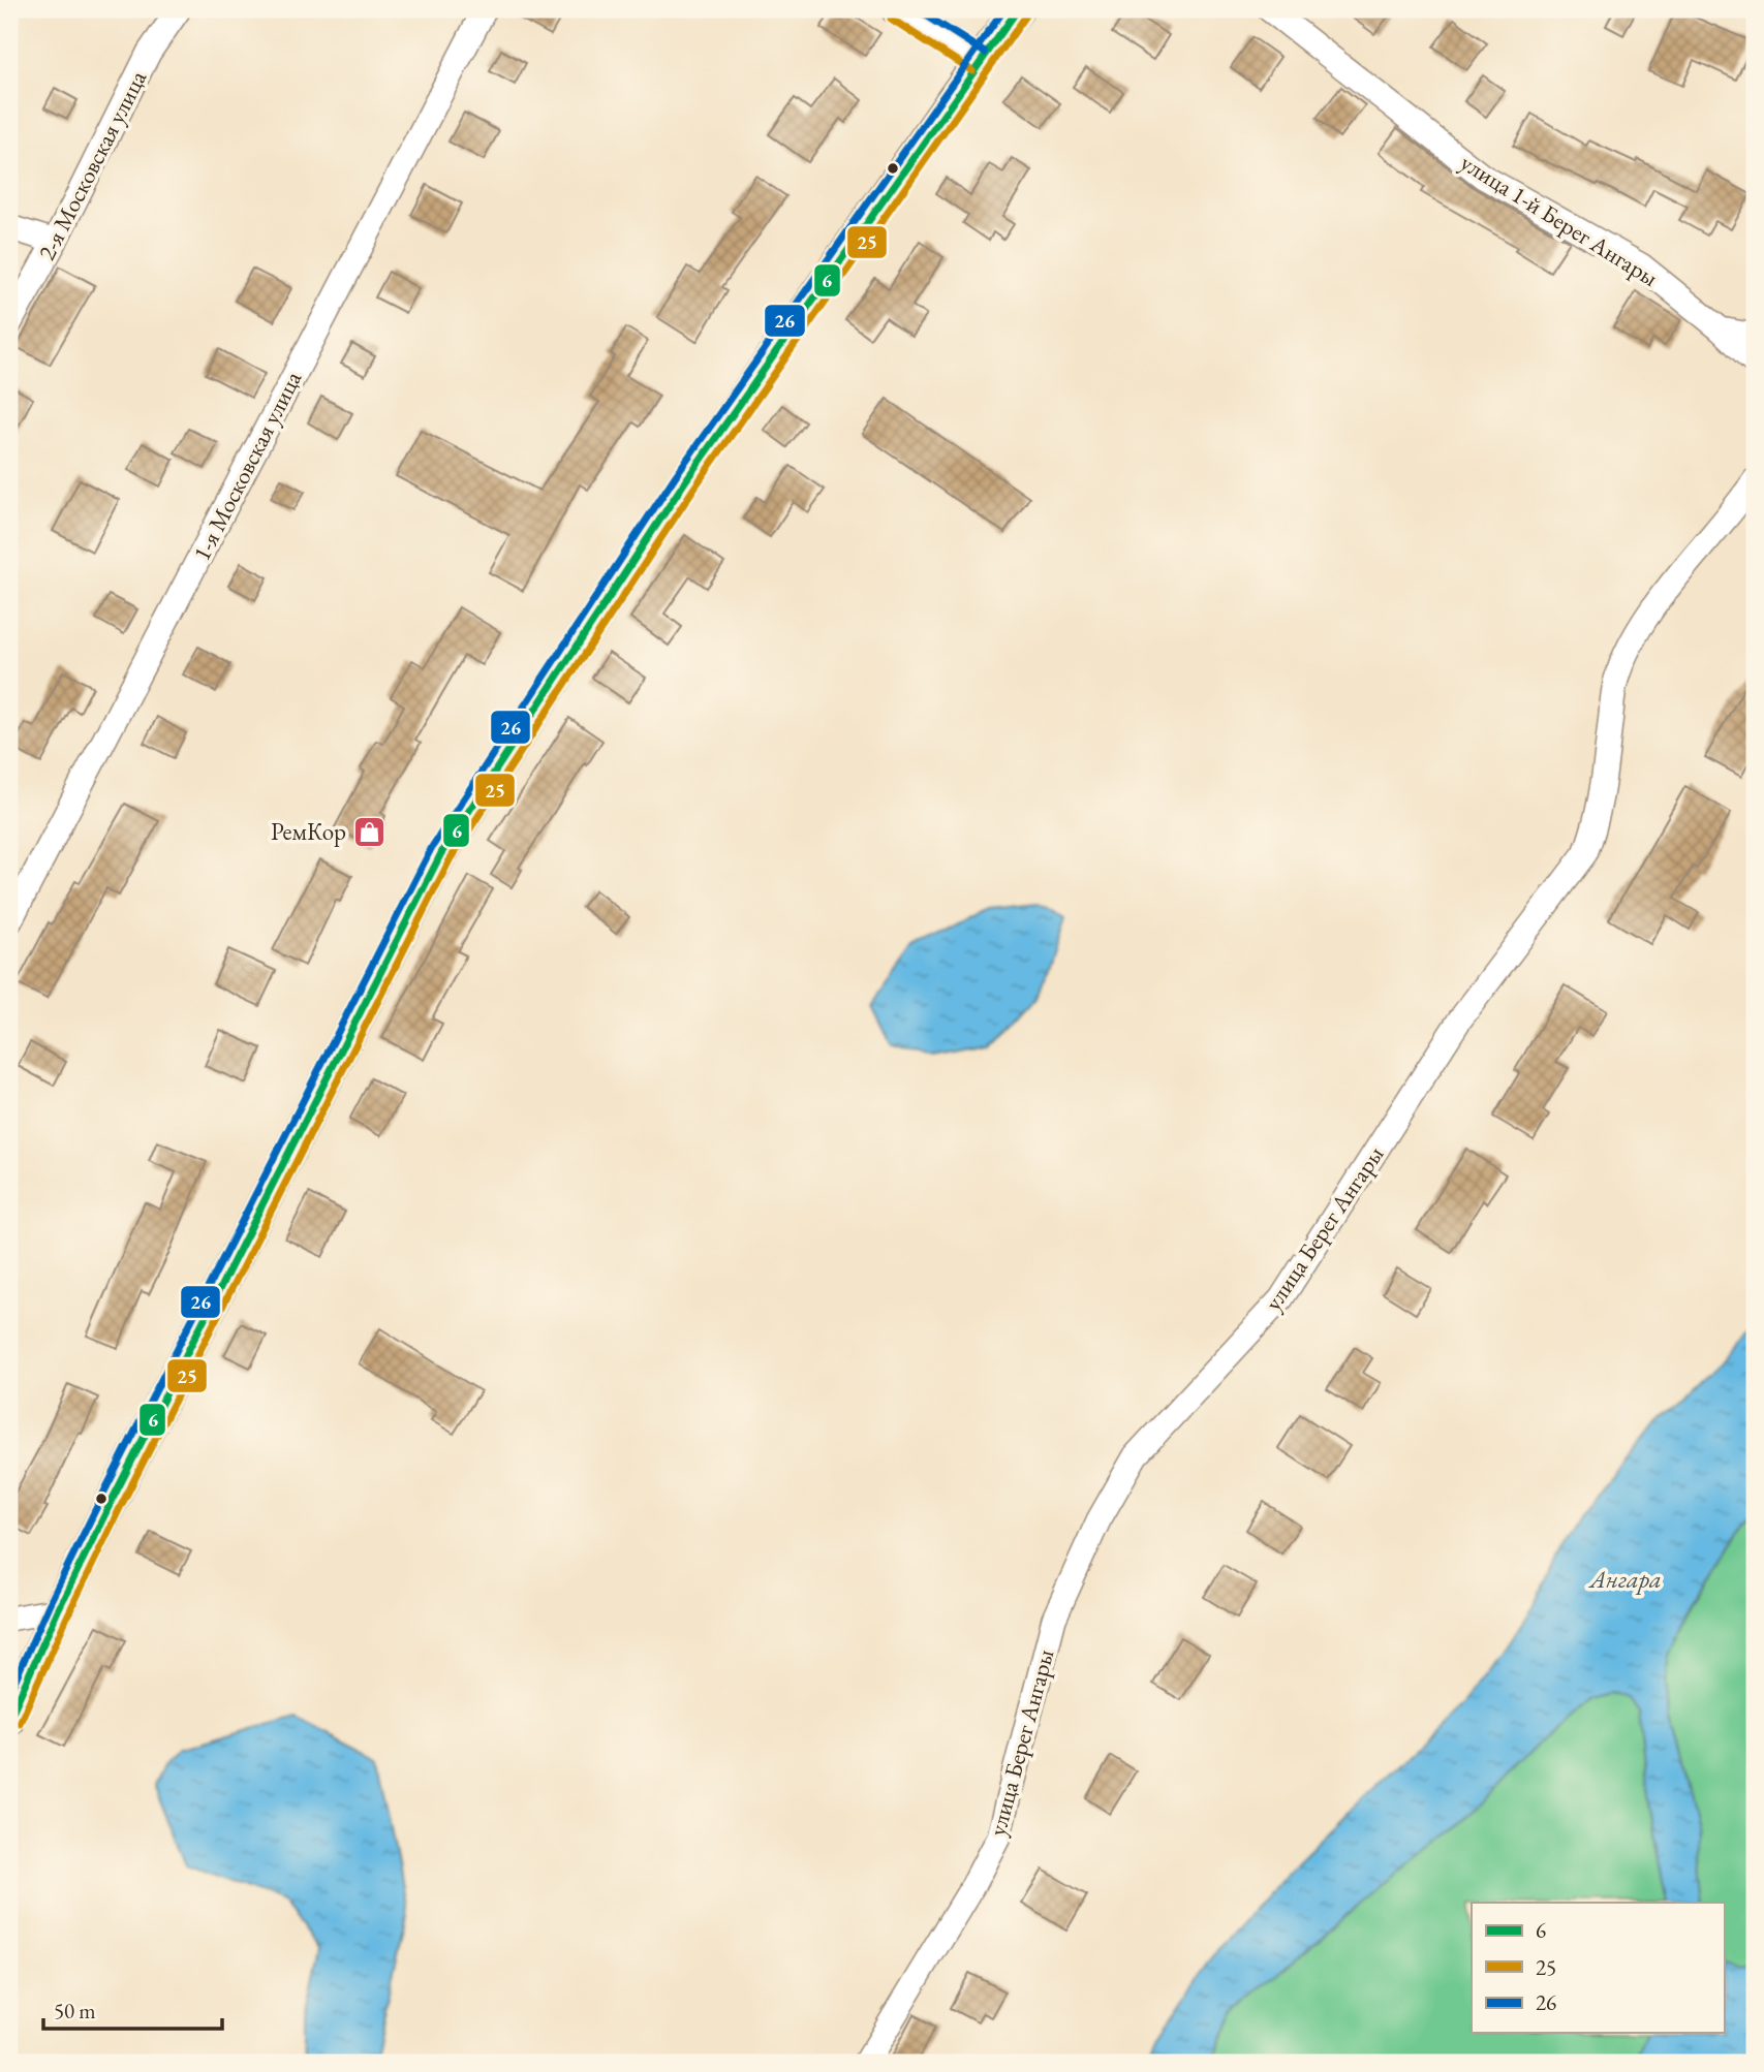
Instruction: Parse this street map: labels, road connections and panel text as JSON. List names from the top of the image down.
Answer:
{
  "streets": {
    "street": [
      "2-я Московская улица",
      "улица 1-й Берег Ангары",
      "1-я Московская улица",
      "улица Берег Ангары"
    ]
  },
  "water": ["Ангара"],
  "places": {
    "shop": ["РемКор"]
  },
  "lines": ["transit line 6", "transit line 26", "transit line 25"],
  "legend": ["6", "25", "26"],
  "scale_bar": "50 m"
}
